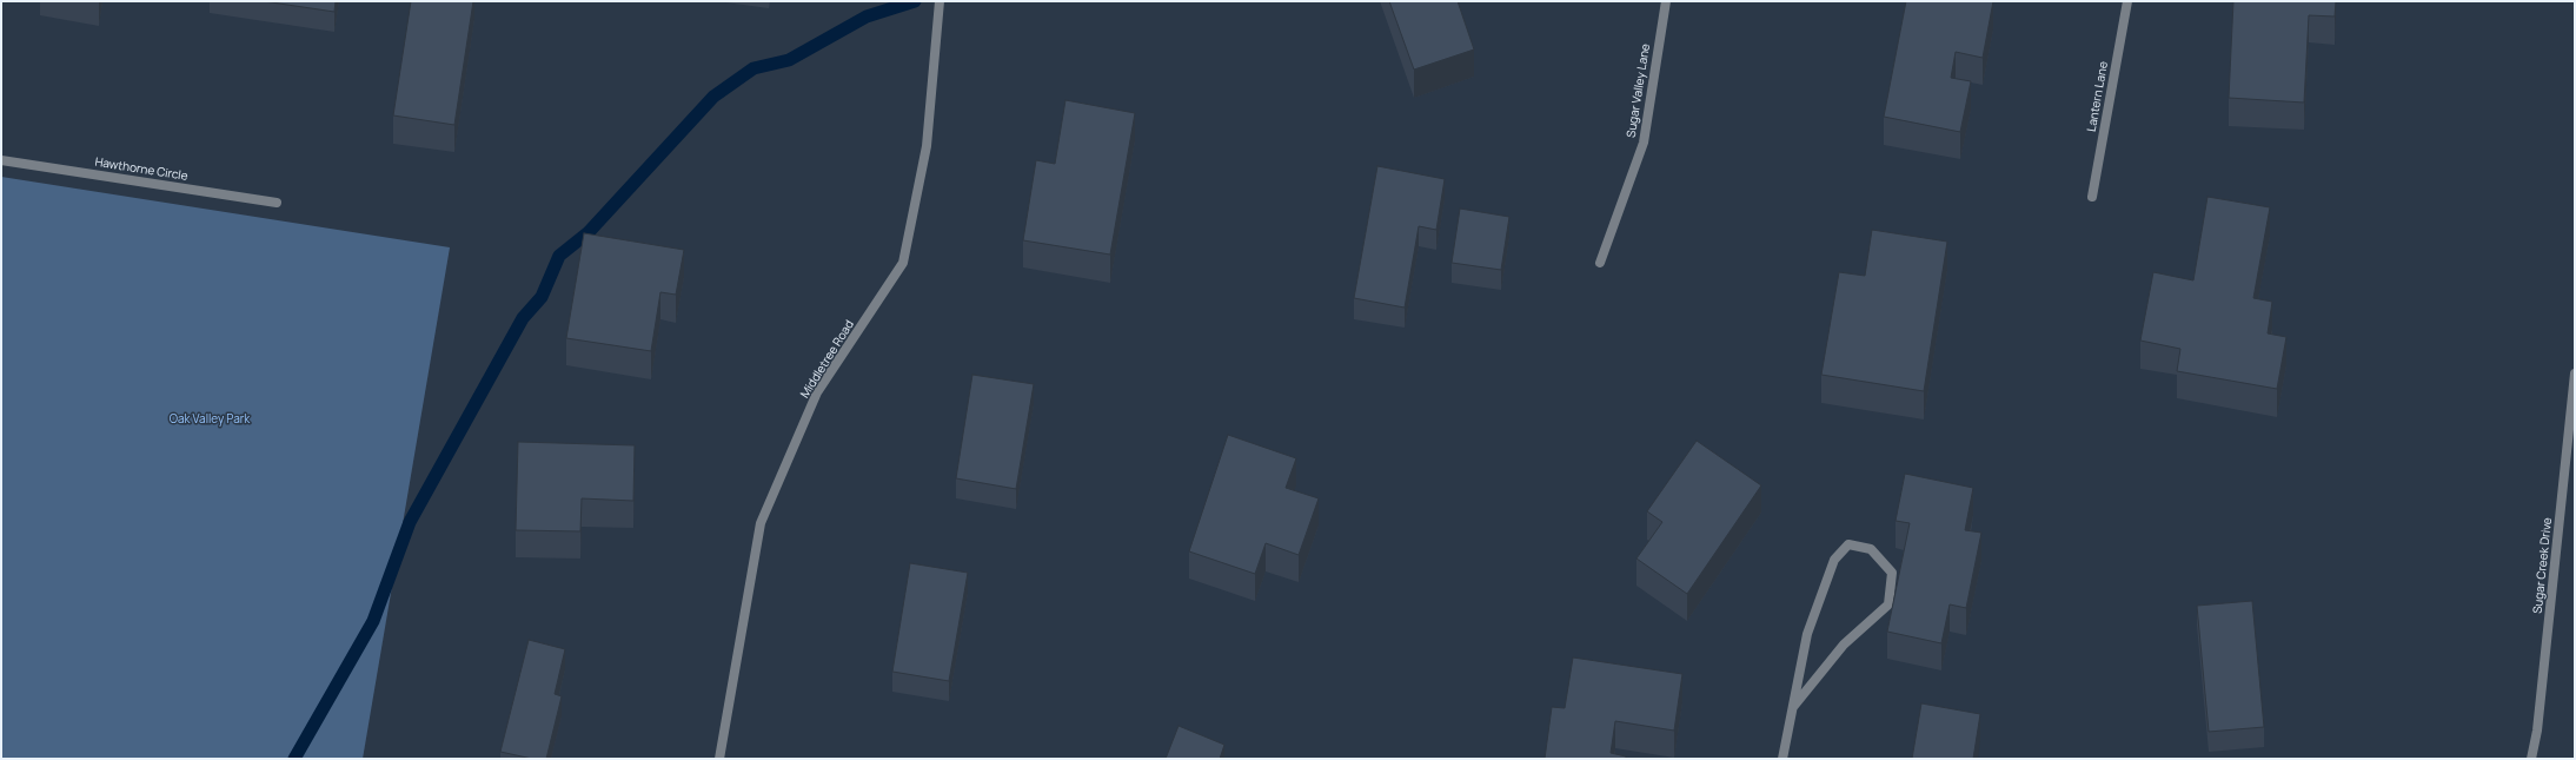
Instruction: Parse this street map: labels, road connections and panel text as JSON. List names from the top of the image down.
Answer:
{
  "streets": {
    "street": [
      "Sugar Valley Lane",
      "Lantern Lane",
      "Hawthorne Circle",
      "Middletree Road",
      "Sugar Creek Drive"
    ]
  },
  "parks": ["Oak Valley Park"]
}
